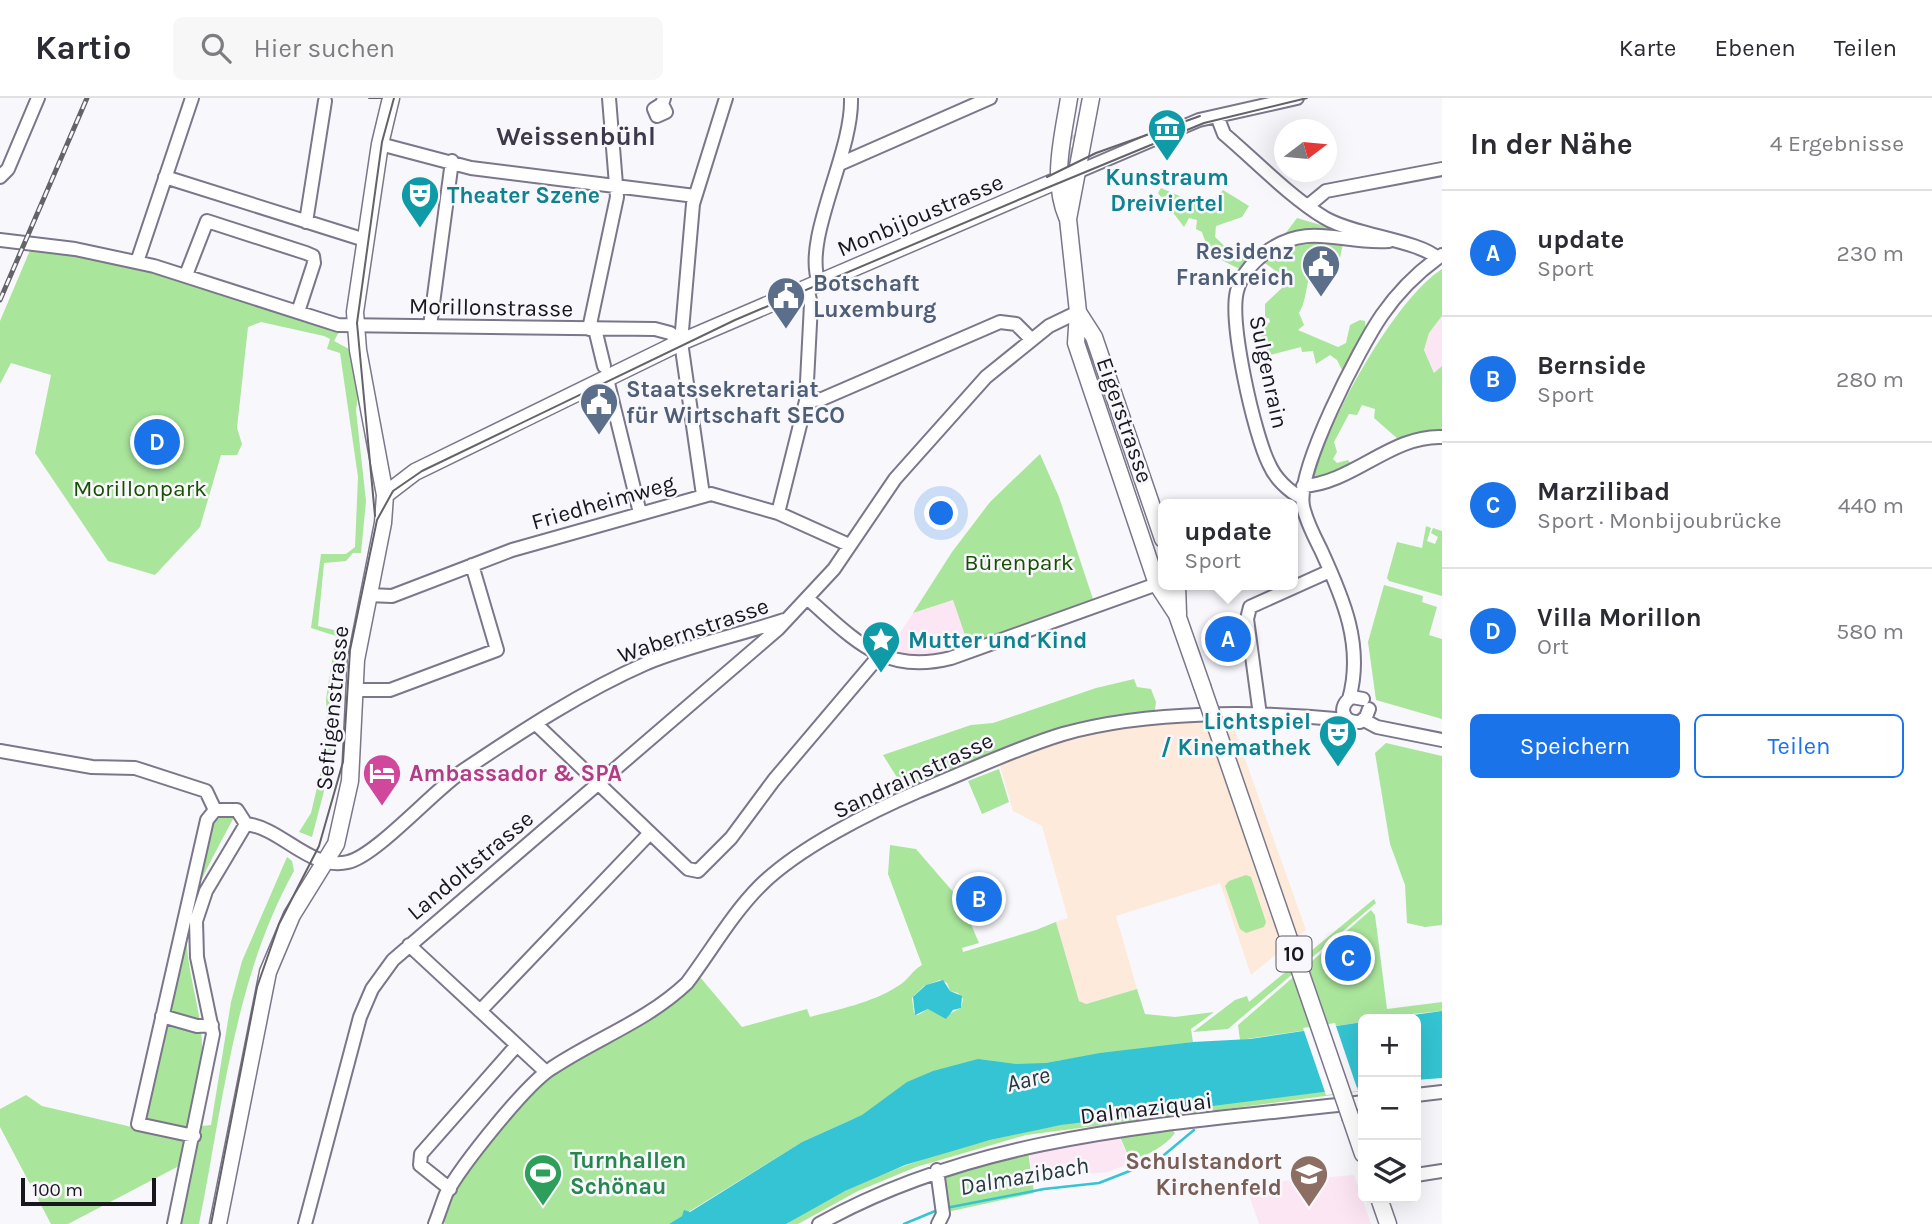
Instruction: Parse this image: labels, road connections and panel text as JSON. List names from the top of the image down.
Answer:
{
  "streets": {
    "main road": [
      "Monbijoustrasse",
      "Eigerstrasse",
      "Seftigenstrasse",
      "10"
    ],
    "street": [
      "Morillonstrasse",
      "Sulgenrain",
      "Friedheimweg",
      "Wabernstrasse",
      "Sandrainstrasse",
      "Landoltstrasse",
      "Dalmaziquai"
    ]
  },
  "crossings": [
    ["Monbijoustrasse", "Morillonstrasse"],
    ["Monbijoustrasse", "Sulgenrain"],
    ["Monbijoustrasse", "Eigerstrasse"],
    ["Monbijoustrasse", "Seftigenstrasse"],
    ["Morillonstrasse", "Seftigenstrasse"],
    ["Eigerstrasse", "Wabernstrasse"],
    ["Friedheimweg", "Wabernstrasse"],
    ["Friedheimweg", "Seftigenstrasse"],
    ["Wabernstrasse", "Seftigenstrasse"],
    ["Wabernstrasse", "Landoltstrasse"]
  ],
  "districts": ["Weissenbühl"],
  "water": ["Aare", "Dalmazibach"],
  "parks": ["Morillonpark", "Bürenpark"],
  "places": {
    "museum": ["Kunstraum Dreiviertel"],
    "theatre": ["Theater Szene", "Lichtspiel / Kinemathek"],
    "public building": ["Residenz Frankreich", "Botschaft Luxemburg", "Staatssekretariat für Wirtschaft SECO"],
    "place": ["Mutter und Kind"],
    "hotel": ["Ambassador & SPA"],
    "sports": ["Turnhallen Schönau"],
    "school or university": ["Schulstandort Kirchenfeld"]
  },
  "scale_bar": "100 m",
  "north": "right",
  "page": {
    "header": "Kartio",
    "search": "Hier suchen",
    "nav": ["Karte", "Ebenen", "Teilen"],
    "heading": ["In der Nähe", "4 Ergebnisse"],
    "list": [
      {
        "mark": "A",
        "name": "update",
        "note": "Sport",
        "value": "230 m"
      },
      {
        "mark": "B",
        "name": "Bernside",
        "note": "Sport",
        "value": "280 m"
      },
      {
        "mark": "C",
        "name": "Marzilibad",
        "note": "Sport · Monbijoubrücke",
        "value": "440 m"
      },
      {
        "mark": "D",
        "name": "Villa Morillon",
        "note": "Ort",
        "value": "580 m"
      }
    ],
    "pins": [
      "D",
      "A",
      "B",
      "C"
    ],
    "popup": ["update", "Sport"],
    "buttons": ["Speichern", "Teilen"],
    "map_buttons": ["+", "−"],
    "scale": "100 m"
  }
}
